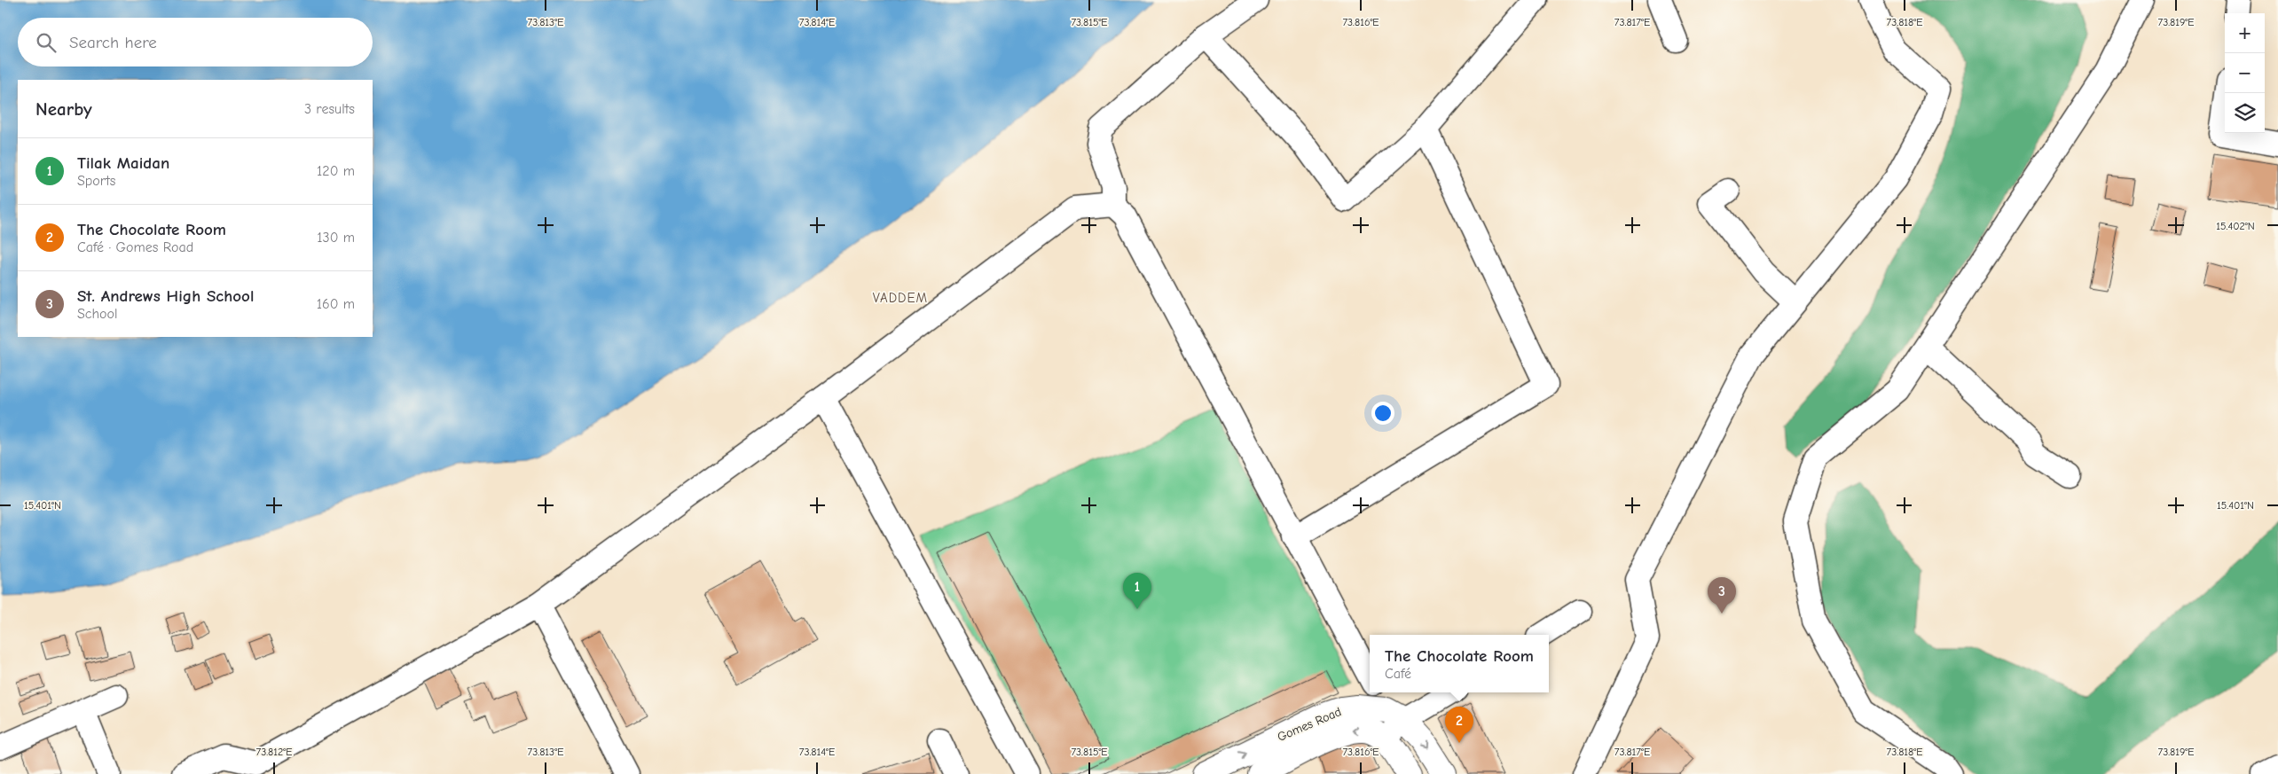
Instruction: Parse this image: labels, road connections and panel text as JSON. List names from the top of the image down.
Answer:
{
  "streets": {
    "main road": ["Gomes Road"]
  },
  "districts": ["VADDEM"],
  "page": {
    "map_buttons": ["+", "−"],
    "search": "Search here",
    "heading": ["Nearby", "3 results"],
    "list": [
      {
        "mark": "1",
        "name": "Tilak Maidan",
        "note": "Sports",
        "value": "120 m"
      },
      {
        "mark": "2",
        "name": "The Chocolate Room",
        "note": "Café · Gomes Road",
        "value": "130 m"
      },
      {
        "mark": "3",
        "name": "St. Andrews High School",
        "note": "School",
        "value": "160 m"
      }
    ],
    "pins": ["1", "3", "2"],
    "popup": ["The Chocolate Room", "Café"]
  },
  "coordinates": [
    "73.813°E",
    "73.814°E",
    "73.815°E",
    "73.816°E",
    "73.817°E",
    "73.818°E",
    "73.819°E",
    "15.402°N",
    "15.401°N",
    "73.812°E"
  ]
}
